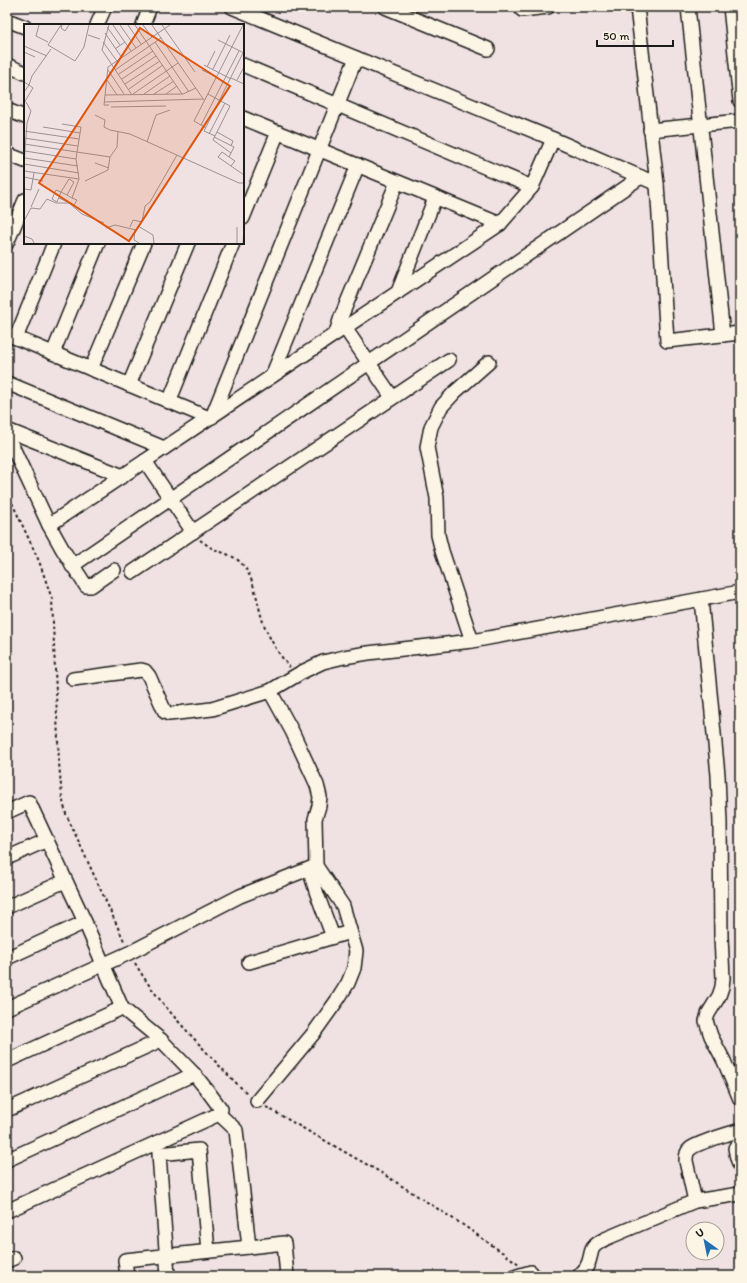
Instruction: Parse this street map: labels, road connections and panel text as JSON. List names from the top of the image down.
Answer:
{
  "scale_bar": "50 m",
  "north": "top left"
}
